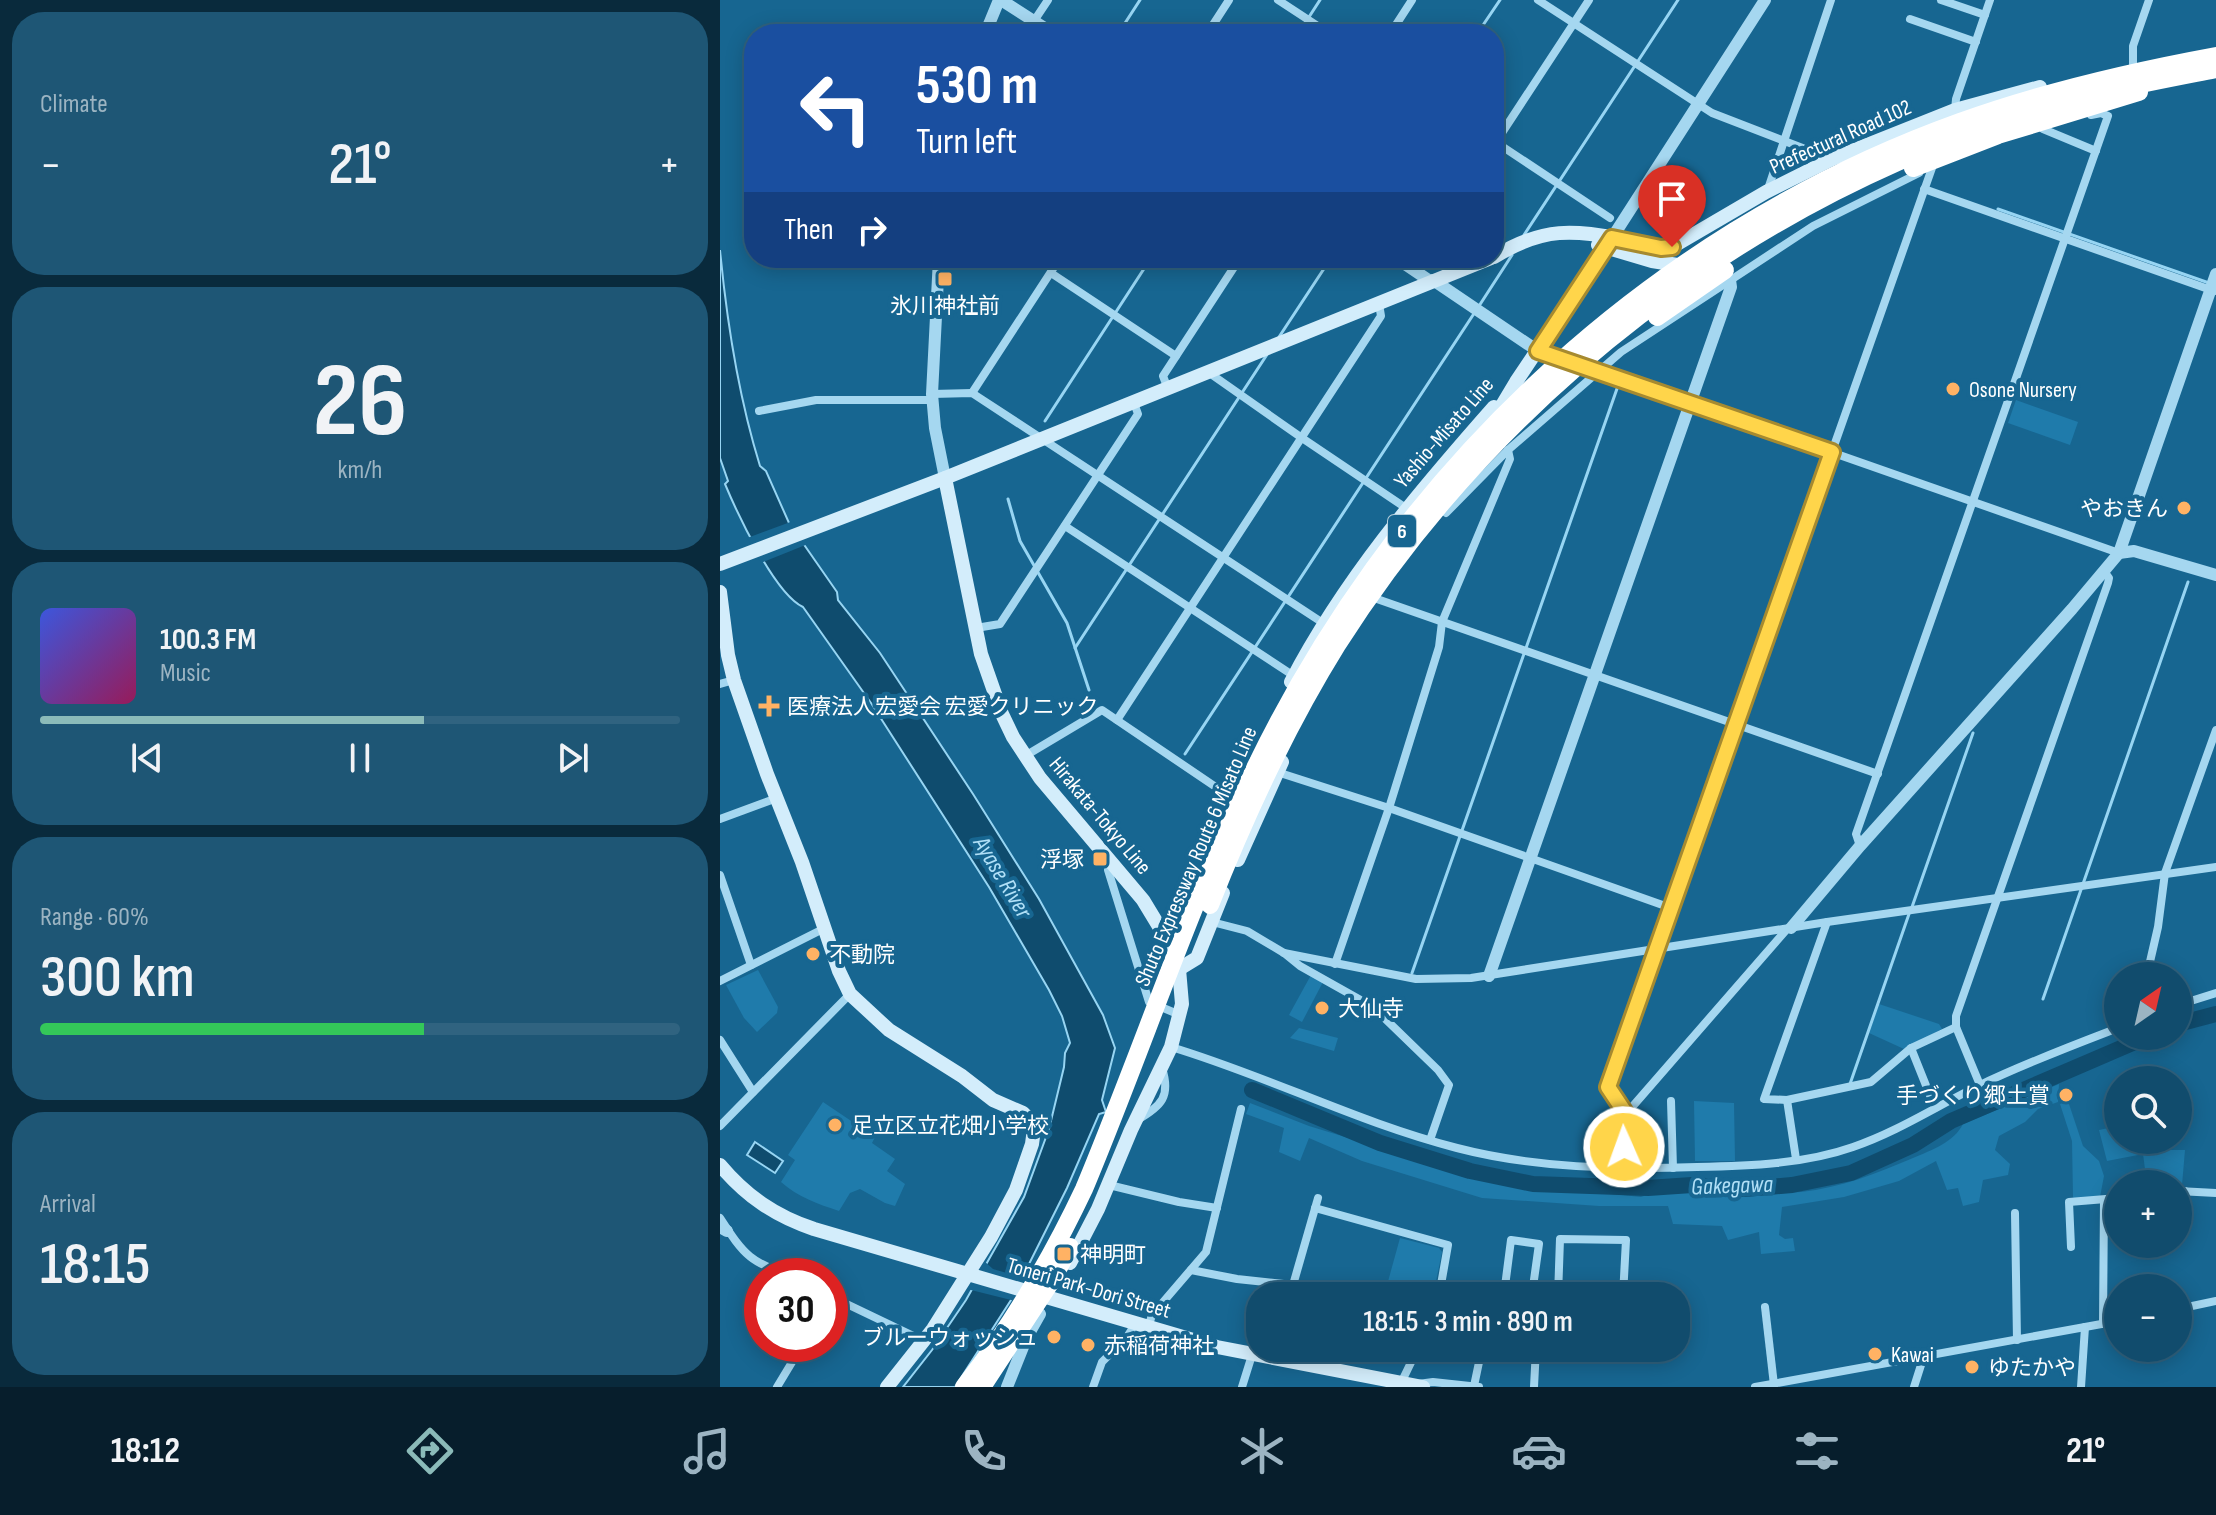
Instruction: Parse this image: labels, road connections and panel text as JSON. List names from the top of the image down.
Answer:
{
  "streets": {
    "highway": ["6", "Shuto Expressway Route 6 Misato Line"],
    "main road": [
      "Prefectural Road 102",
      "Yashio-Misato Line",
      "Hirakata-Tokyo Line",
      "Toneri Park-Dori Street"
    ]
  },
  "crossings": [
    ["Yashio-Misato Line", "Hirakata-Tokyo Line"],
    ["Yashio-Misato Line", "Shuto Expressway Route 6 Misato Line"],
    ["Hirakata-Tokyo Line", "Toneri Park-Dori Street"]
  ],
  "water": ["Ayase River", "Gakegawa"],
  "places": {
    "transit": ["氷川神社前", "浮塚", "神明町"],
    "other": [
      "Osone Nursery",
      "やおきん",
      "不動院",
      "大仙寺",
      "手づくり郷土賞",
      "足立区立花畑小学校",
      "ブルーウォッシュ",
      "赤稲荷神社",
      "Kawai",
      "ゆたかや"
    ],
    "health": ["医療法人宏愛会 宏愛クリニック"]
  },
  "north": "top right",
  "page": {
    "tile": [
      "Climate",
      ["26", "km/h"],
      ["Range · 60%", "300 km"],
      ["Arrival", "18:15"]
    ],
    "turn": ["530 m", "Turn left"],
    "heat": ["−", "21°", "+"],
    "then": "Then",
    "song": ["100.3 FM", "Music"],
    "map_buttons": ["+", "−"],
    "limit": "30",
    "trip": "18:15 · 3 min · 890 m",
    "tabs": ["18:12", "21°"]
  }
}
